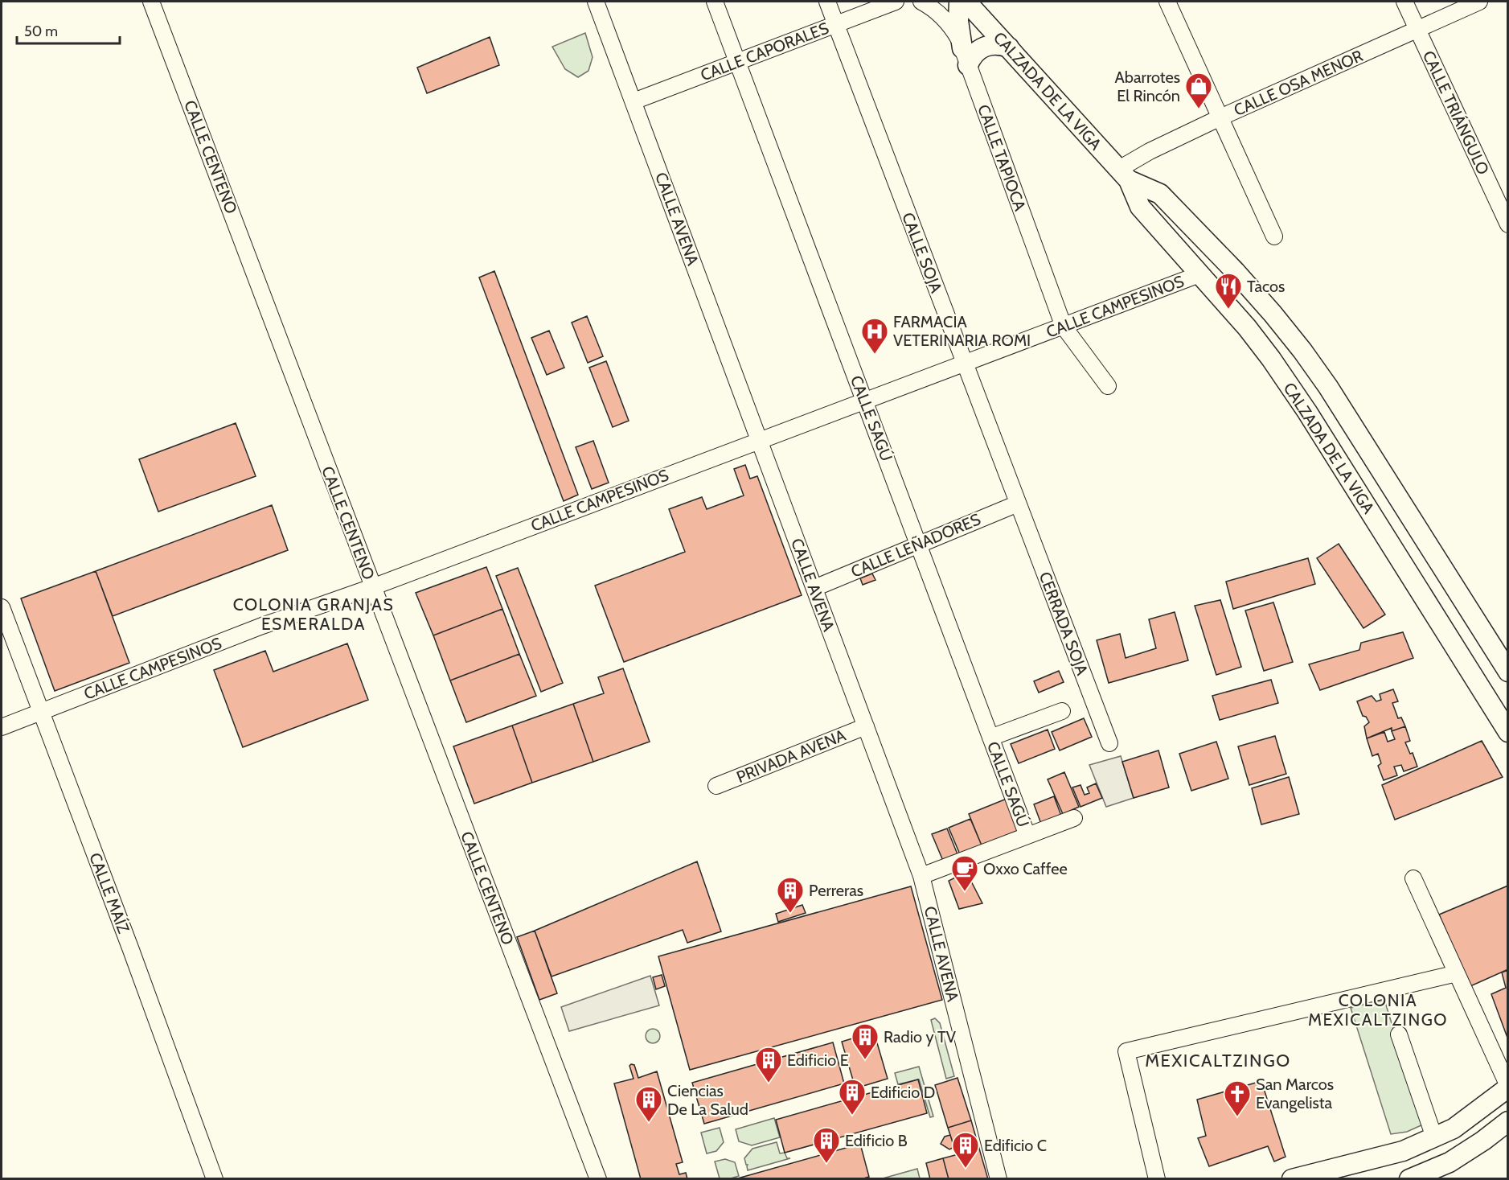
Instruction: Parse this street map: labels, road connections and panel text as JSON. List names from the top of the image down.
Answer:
{
  "streets": {
    "main road": ["CALZADA DE LA VIGA"],
    "street": [
      "CALLE CAPORALES",
      "CALLE OSA MENOR",
      "CALLE TRIÁNGULO",
      "CALLE CENTENO",
      "CALLE TAPIOCA",
      "CALLE AVENA",
      "CALLE SOJA",
      "CALLE CAMPESINOS",
      "CALLE SAGÚ",
      "CALLE LEÑADORES",
      "CERRADA SOJA",
      "PRIVADA AVENA",
      "CALLE MAÍZ"
    ]
  },
  "crossings": [
    ["CALLE CAPORALES", "CALLE AVENA"],
    ["CALLE CAPORALES", "CALLE SOJA"],
    ["CALLE CAPORALES", "CALLE SAGÚ"],
    ["CALLE OSA MENOR", "CALZADA DE LA VIGA"],
    ["CALLE OSA MENOR", "CALLE TRIÁNGULO"],
    ["CALZADA DE LA VIGA", "CALLE CAMPESINOS"],
    ["CALLE CENTENO", "CALLE CAMPESINOS"],
    ["CALLE TAPIOCA", "CALLE CAMPESINOS"],
    ["CALLE AVENA", "CALLE CAMPESINOS"],
    ["CALLE AVENA", "CALLE LEÑADORES"],
    ["CALLE AVENA", "PRIVADA AVENA"],
    ["CALLE SOJA", "CALLE CAMPESINOS"],
    ["CALLE SOJA", "CALLE LEÑADORES"],
    ["CALLE SOJA", "CERRADA SOJA"],
    ["CALLE CAMPESINOS", "CALLE SAGÚ"],
    ["CALLE CAMPESINOS", "CALLE MAÍZ"],
    ["CALLE SAGÚ", "CALLE LEÑADORES"],
    ["CALLE LEÑADORES", "CERRADA SOJA"]
  ],
  "districts": ["COLONIA GRANJAS ESMERALDA", "COLONIA MEXICALTZINGO", "MEXICALTZINGO"],
  "places": {
    "shop": ["Abarrotes El Rincón"],
    "restaurant": ["Tacos"],
    "hospital": ["FARMACIA VETERINARIA ROMI"],
    "cafe": ["Oxxo Caffee"],
    "building": [
      "Perreras",
      "Radio y TV",
      "Edificio E",
      "Edificio D",
      "Ciencias De La Salud",
      "Edificio B",
      "Edificio C"
    ],
    "church": ["San Marcos Evangelista"]
  },
  "scale_bar": "50 m"
}
